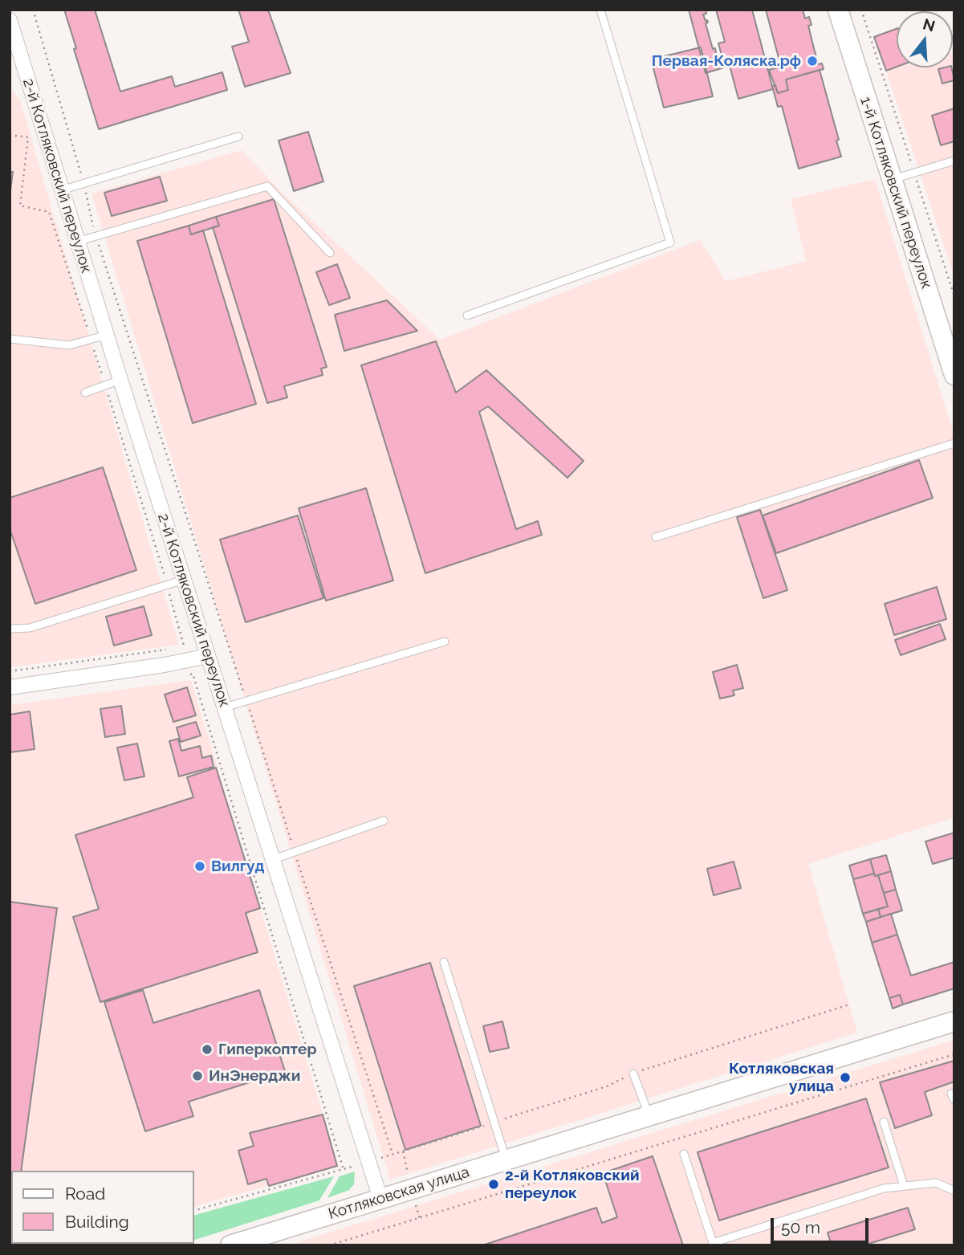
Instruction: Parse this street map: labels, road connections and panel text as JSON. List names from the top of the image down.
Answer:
{
  "streets": {
    "street": ["2-й Котляковский переулок", "1-й Котляковский переулок", "Котляковская улица"]
  },
  "crossings": [
    ["2-й Котляковский переулок", "Котляковская улица"]
  ],
  "places": [
    "Первая-Коляска.рф",
    "Вилгуд",
    "Гиперкоптер",
    "ИнЭнерджи",
    "Котляковская улица",
    "2-й Котляковский переулок"
  ],
  "legend": ["Road", "Building"],
  "scale_bar": "50 m",
  "north": "top"
}
